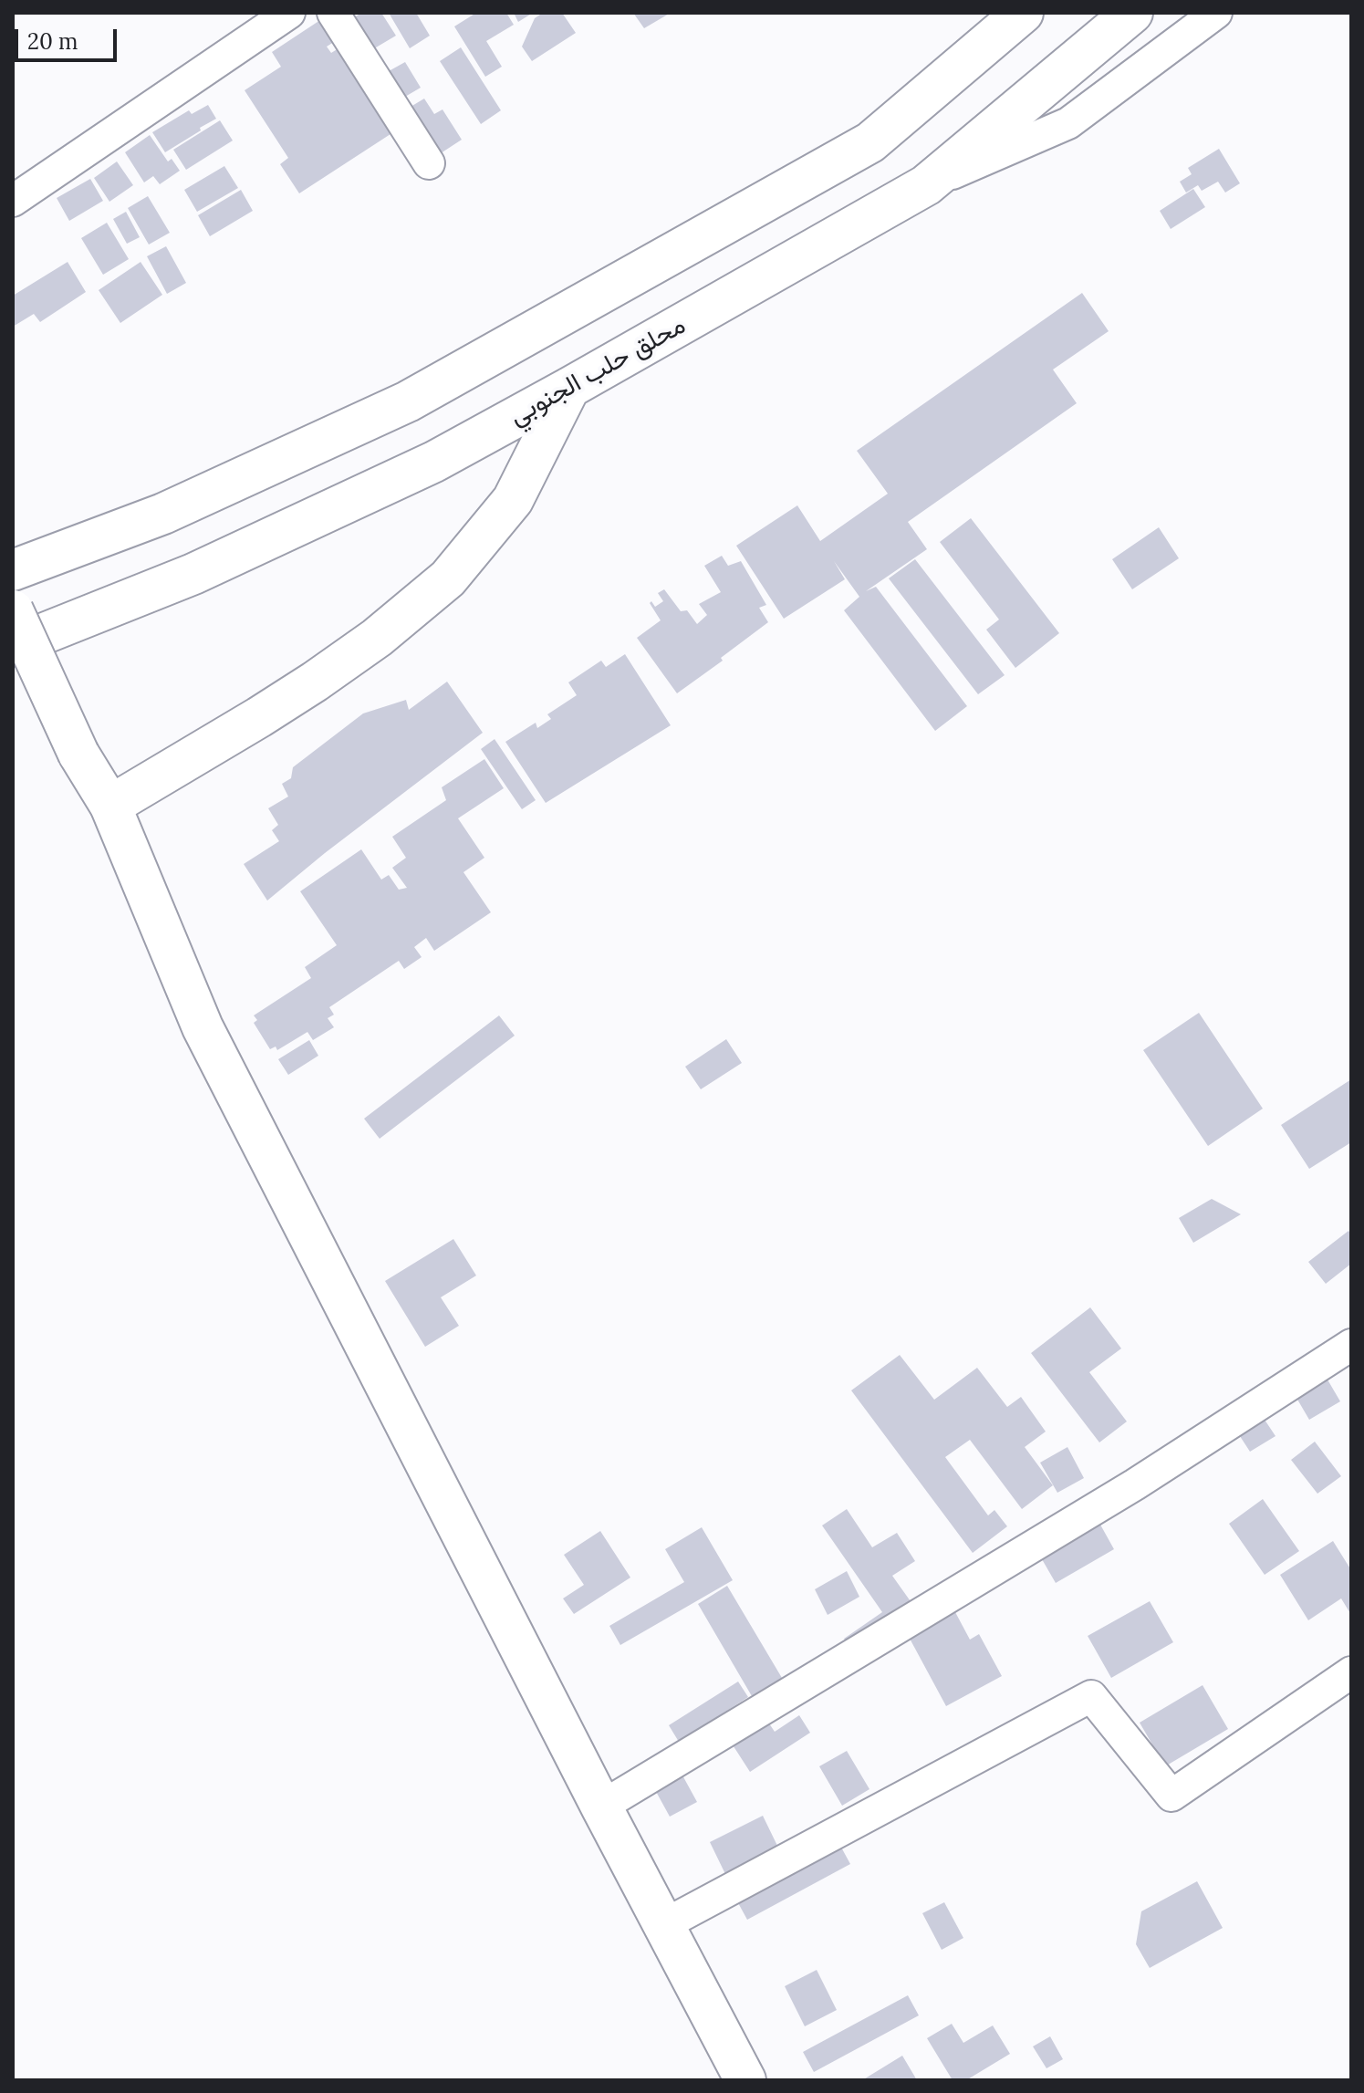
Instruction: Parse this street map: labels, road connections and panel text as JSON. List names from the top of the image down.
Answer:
{
  "streets": {
    "main road": ["محلق حلب الجنوبي"]
  },
  "scale_bar": "20 m"
}
